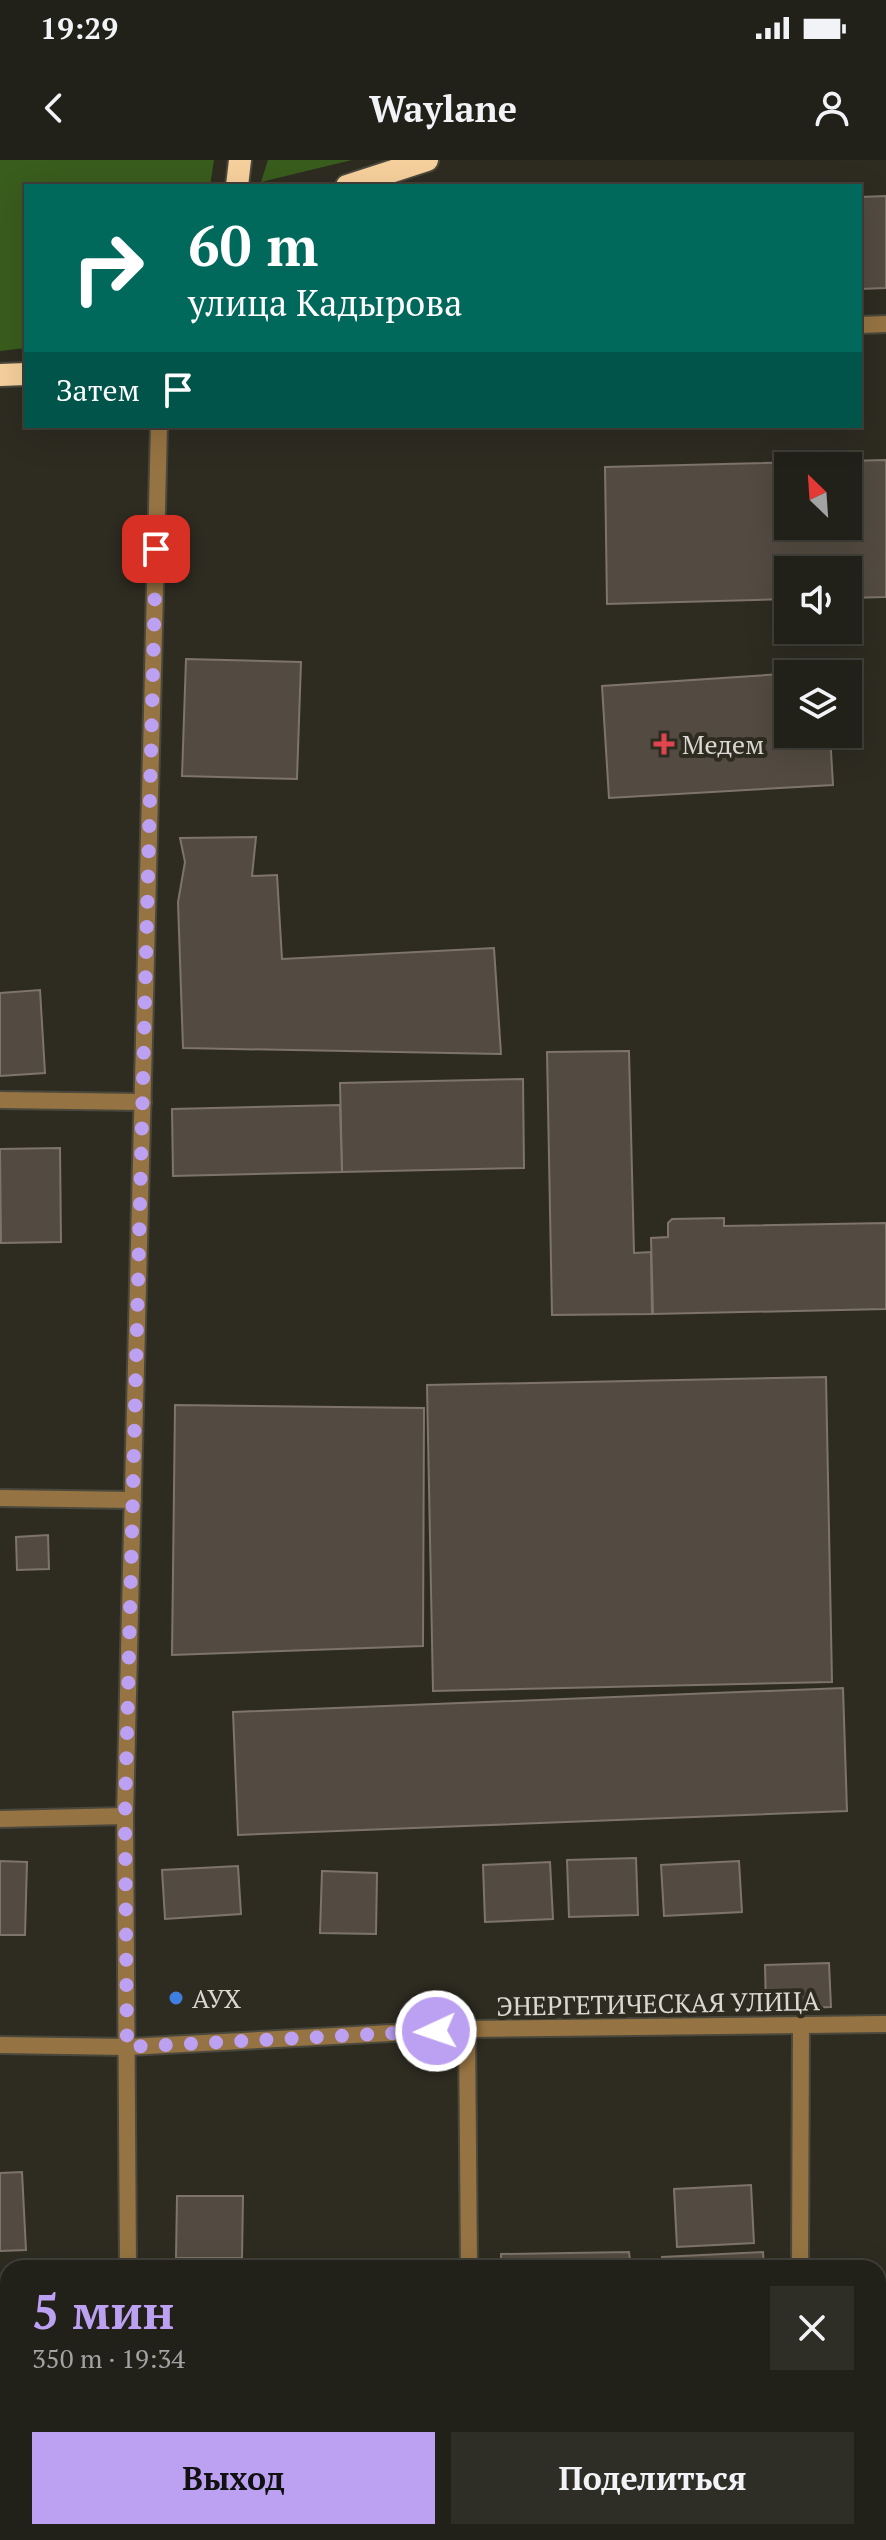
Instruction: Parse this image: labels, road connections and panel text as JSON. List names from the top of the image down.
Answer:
{
  "streets": {
    "street": ["ЭНЕРГЕТИЧЕСКАЯ УЛИЦА"]
  },
  "places": {
    "health": ["Медем"],
    "other": ["АУХ"]
  },
  "north": "top left",
  "page": {
    "status": "19:29",
    "header": "Waylane",
    "turn": ["60 m", "улица Кадырова"],
    "then": "Затем",
    "heading": ["5 мин", "350 m · 19:34"],
    "buttons": ["Выход", "Поделиться"]
  }
}
